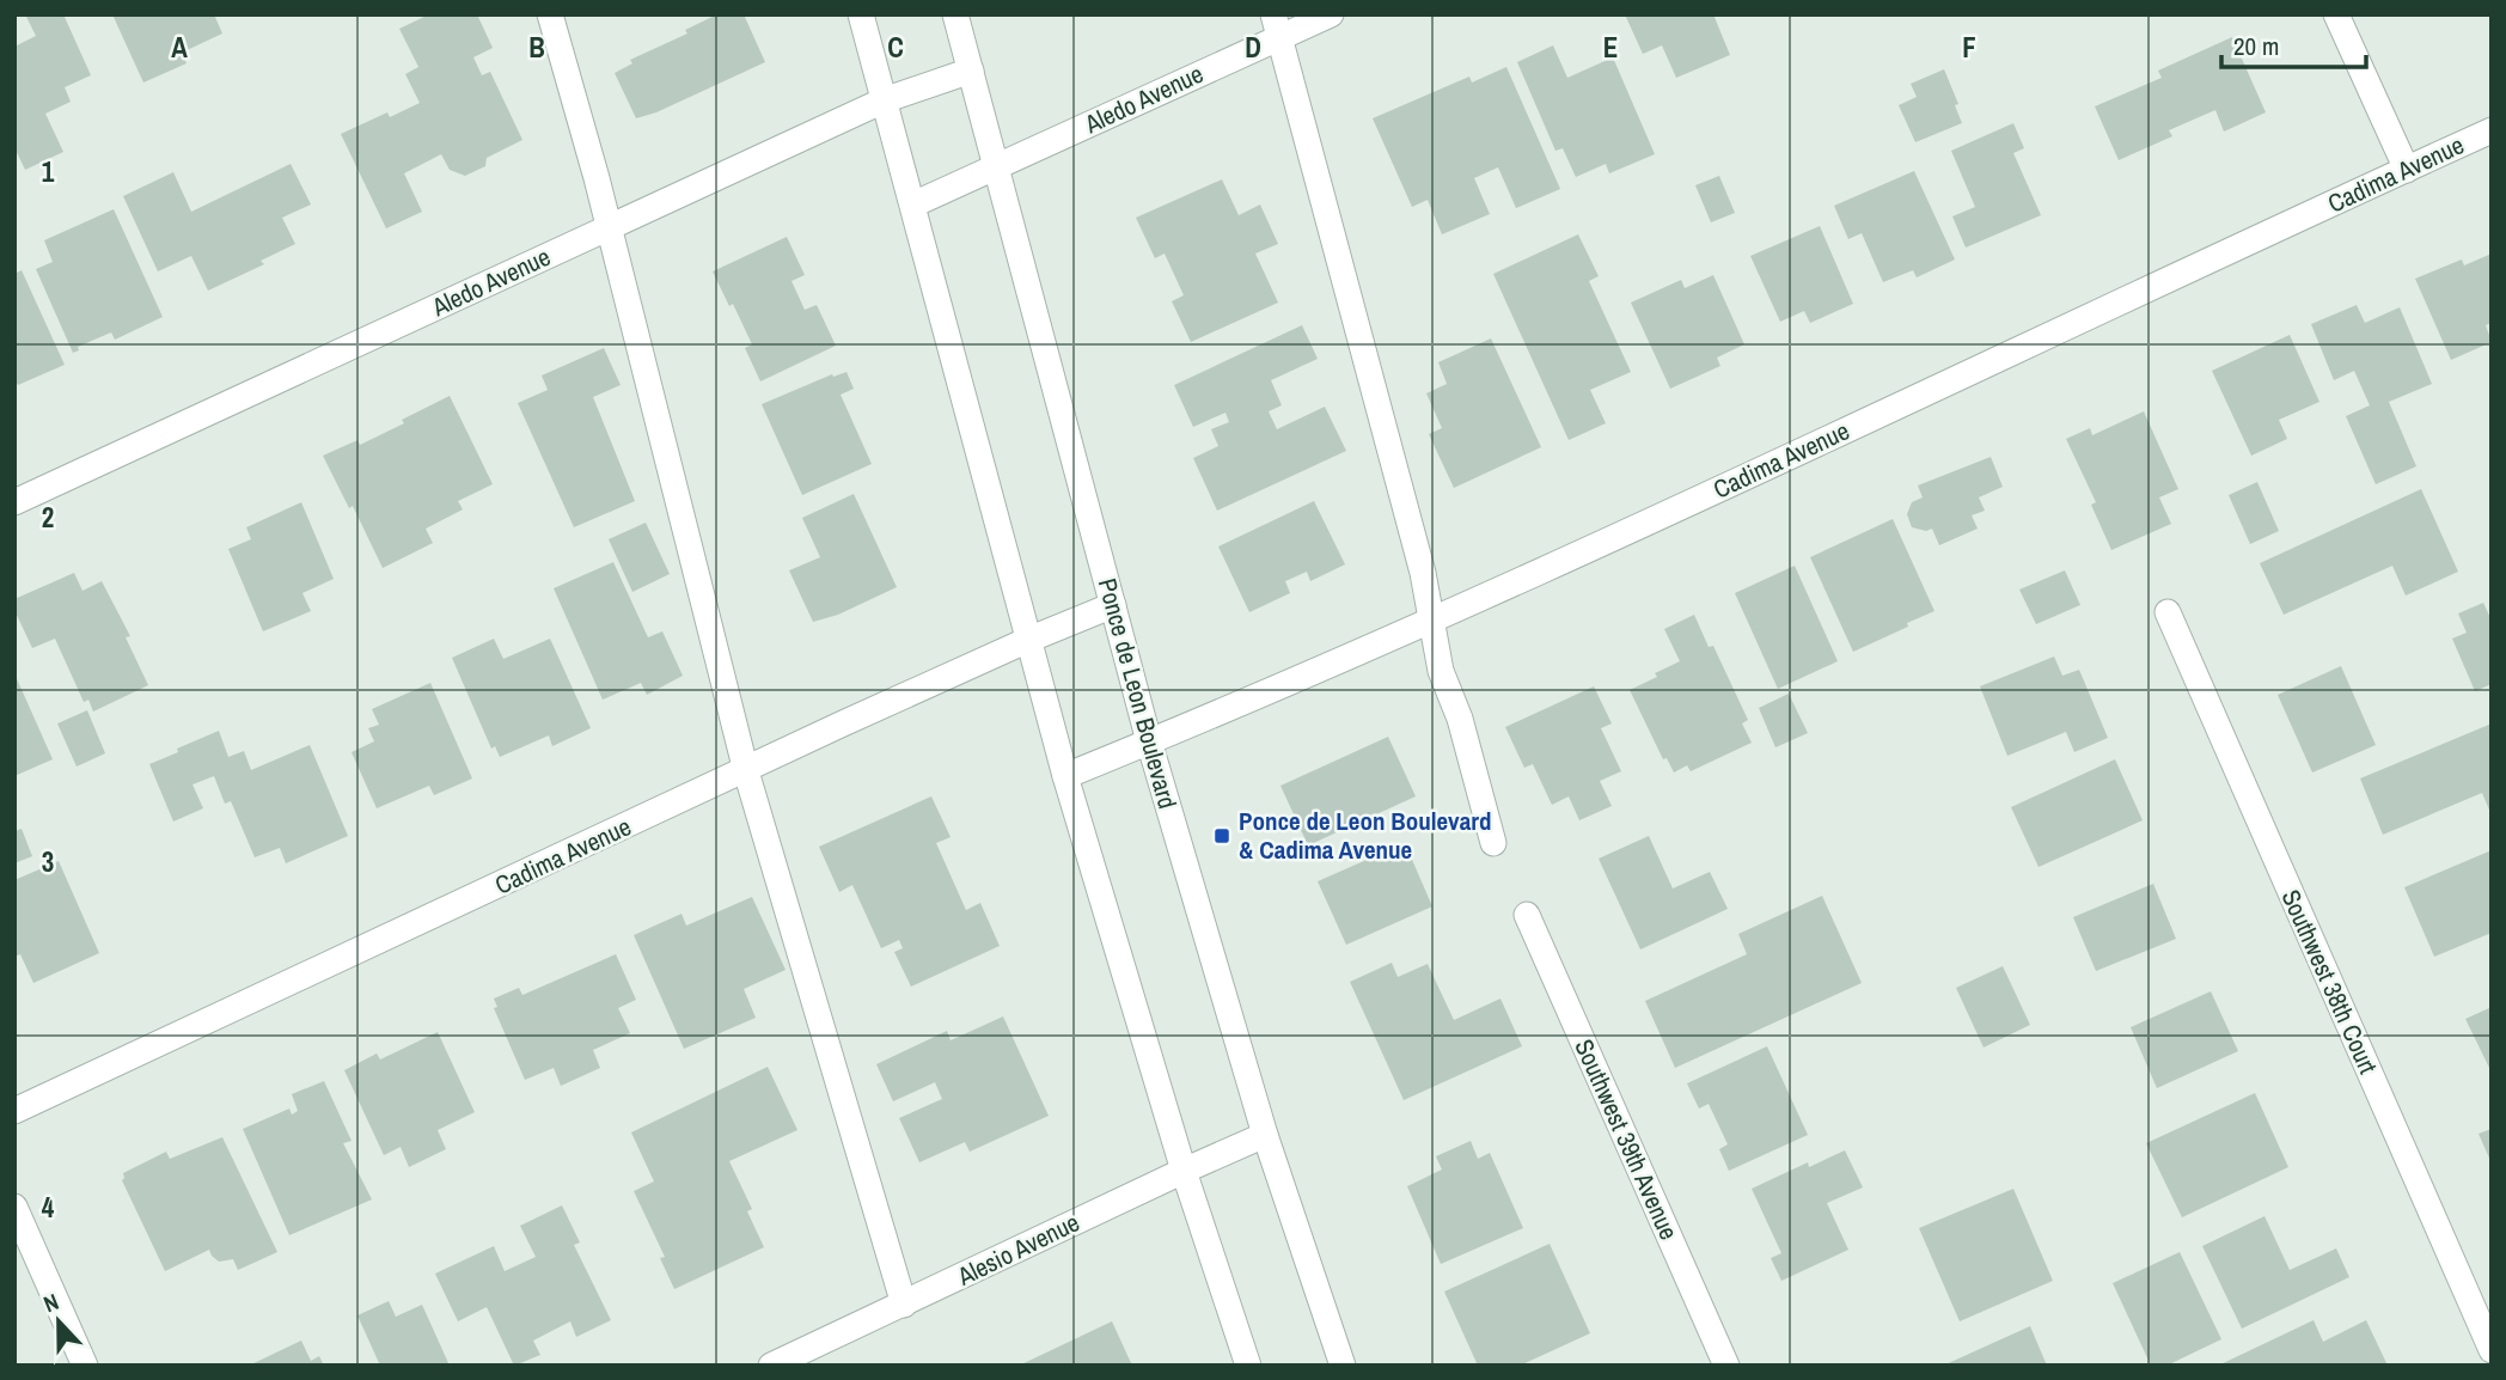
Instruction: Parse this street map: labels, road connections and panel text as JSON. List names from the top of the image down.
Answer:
{
  "streets": {
    "street": [
      "Aledo Avenue",
      "Cadima Avenue",
      "Ponce de Leon Boulevard",
      "Southwest 38th Court",
      "Southwest 39th Avenue",
      "Alesio Avenue"
    ]
  },
  "crossings": [
    ["Aledo Avenue", "Ponce de Leon Boulevard"],
    ["Cadima Avenue", "Ponce de Leon Boulevard"],
    ["Ponce de Leon Boulevard", "Alesio Avenue"]
  ],
  "places": {
    "transit": ["Ponce de Leon Boulevard & Cadima Avenue"]
  },
  "scale_bar": "20 m",
  "north": "top",
  "grid": {
    "columns": [
      "A",
      "B",
      "C",
      "D",
      "E",
      "F"
    ],
    "rows": [
      "1",
      "2",
      "3",
      "4"
    ]
  }
}
